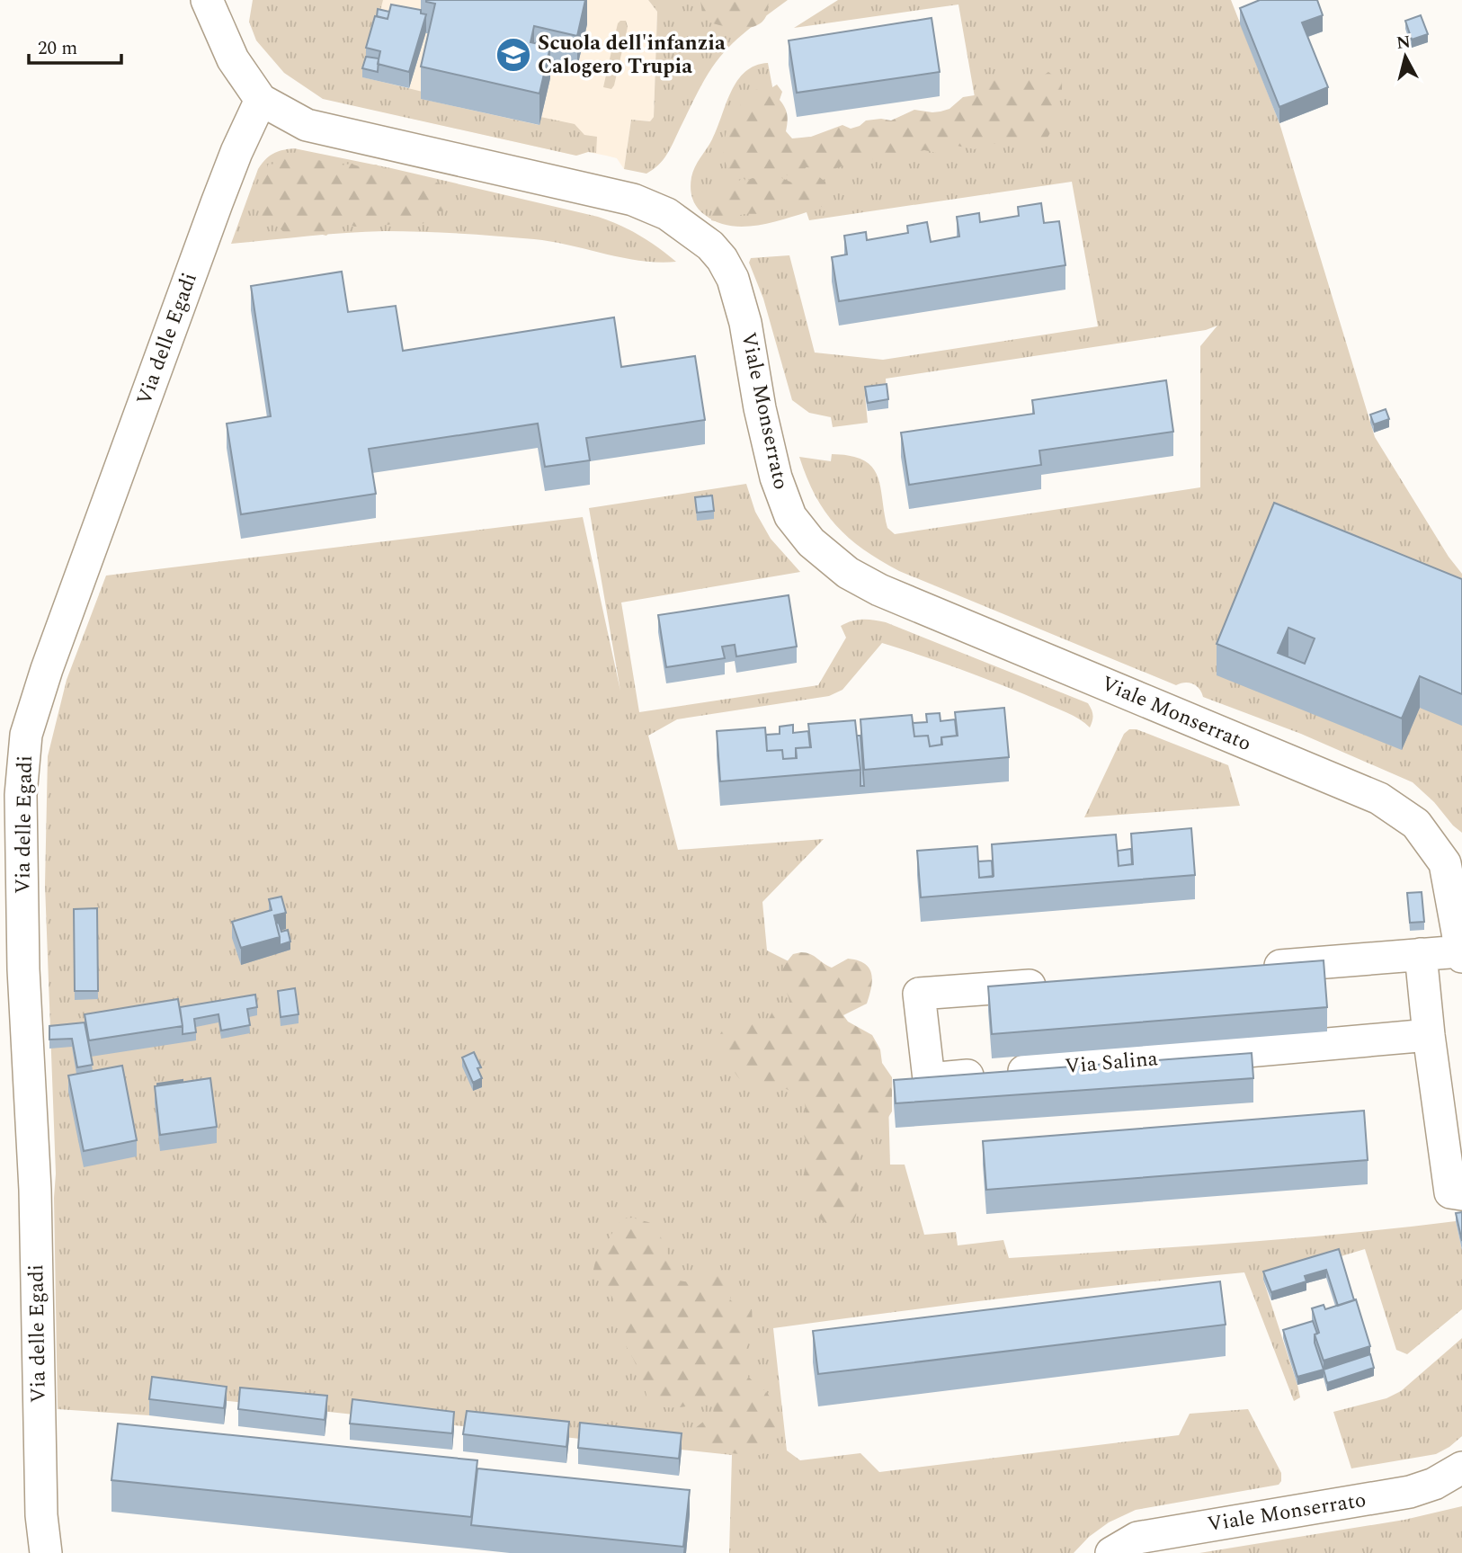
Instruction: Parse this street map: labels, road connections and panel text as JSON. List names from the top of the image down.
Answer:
{
  "streets": {
    "street": ["Via delle Egadi", "Viale Monserrato", "Via Salina"]
  },
  "crossings": [
    ["Via delle Egadi", "Viale Monserrato"]
  ],
  "places": {
    "school or university": ["Scuola dell'infanzia Calogero Trupia"]
  },
  "scale_bar": "20 m",
  "north": "top"
}
